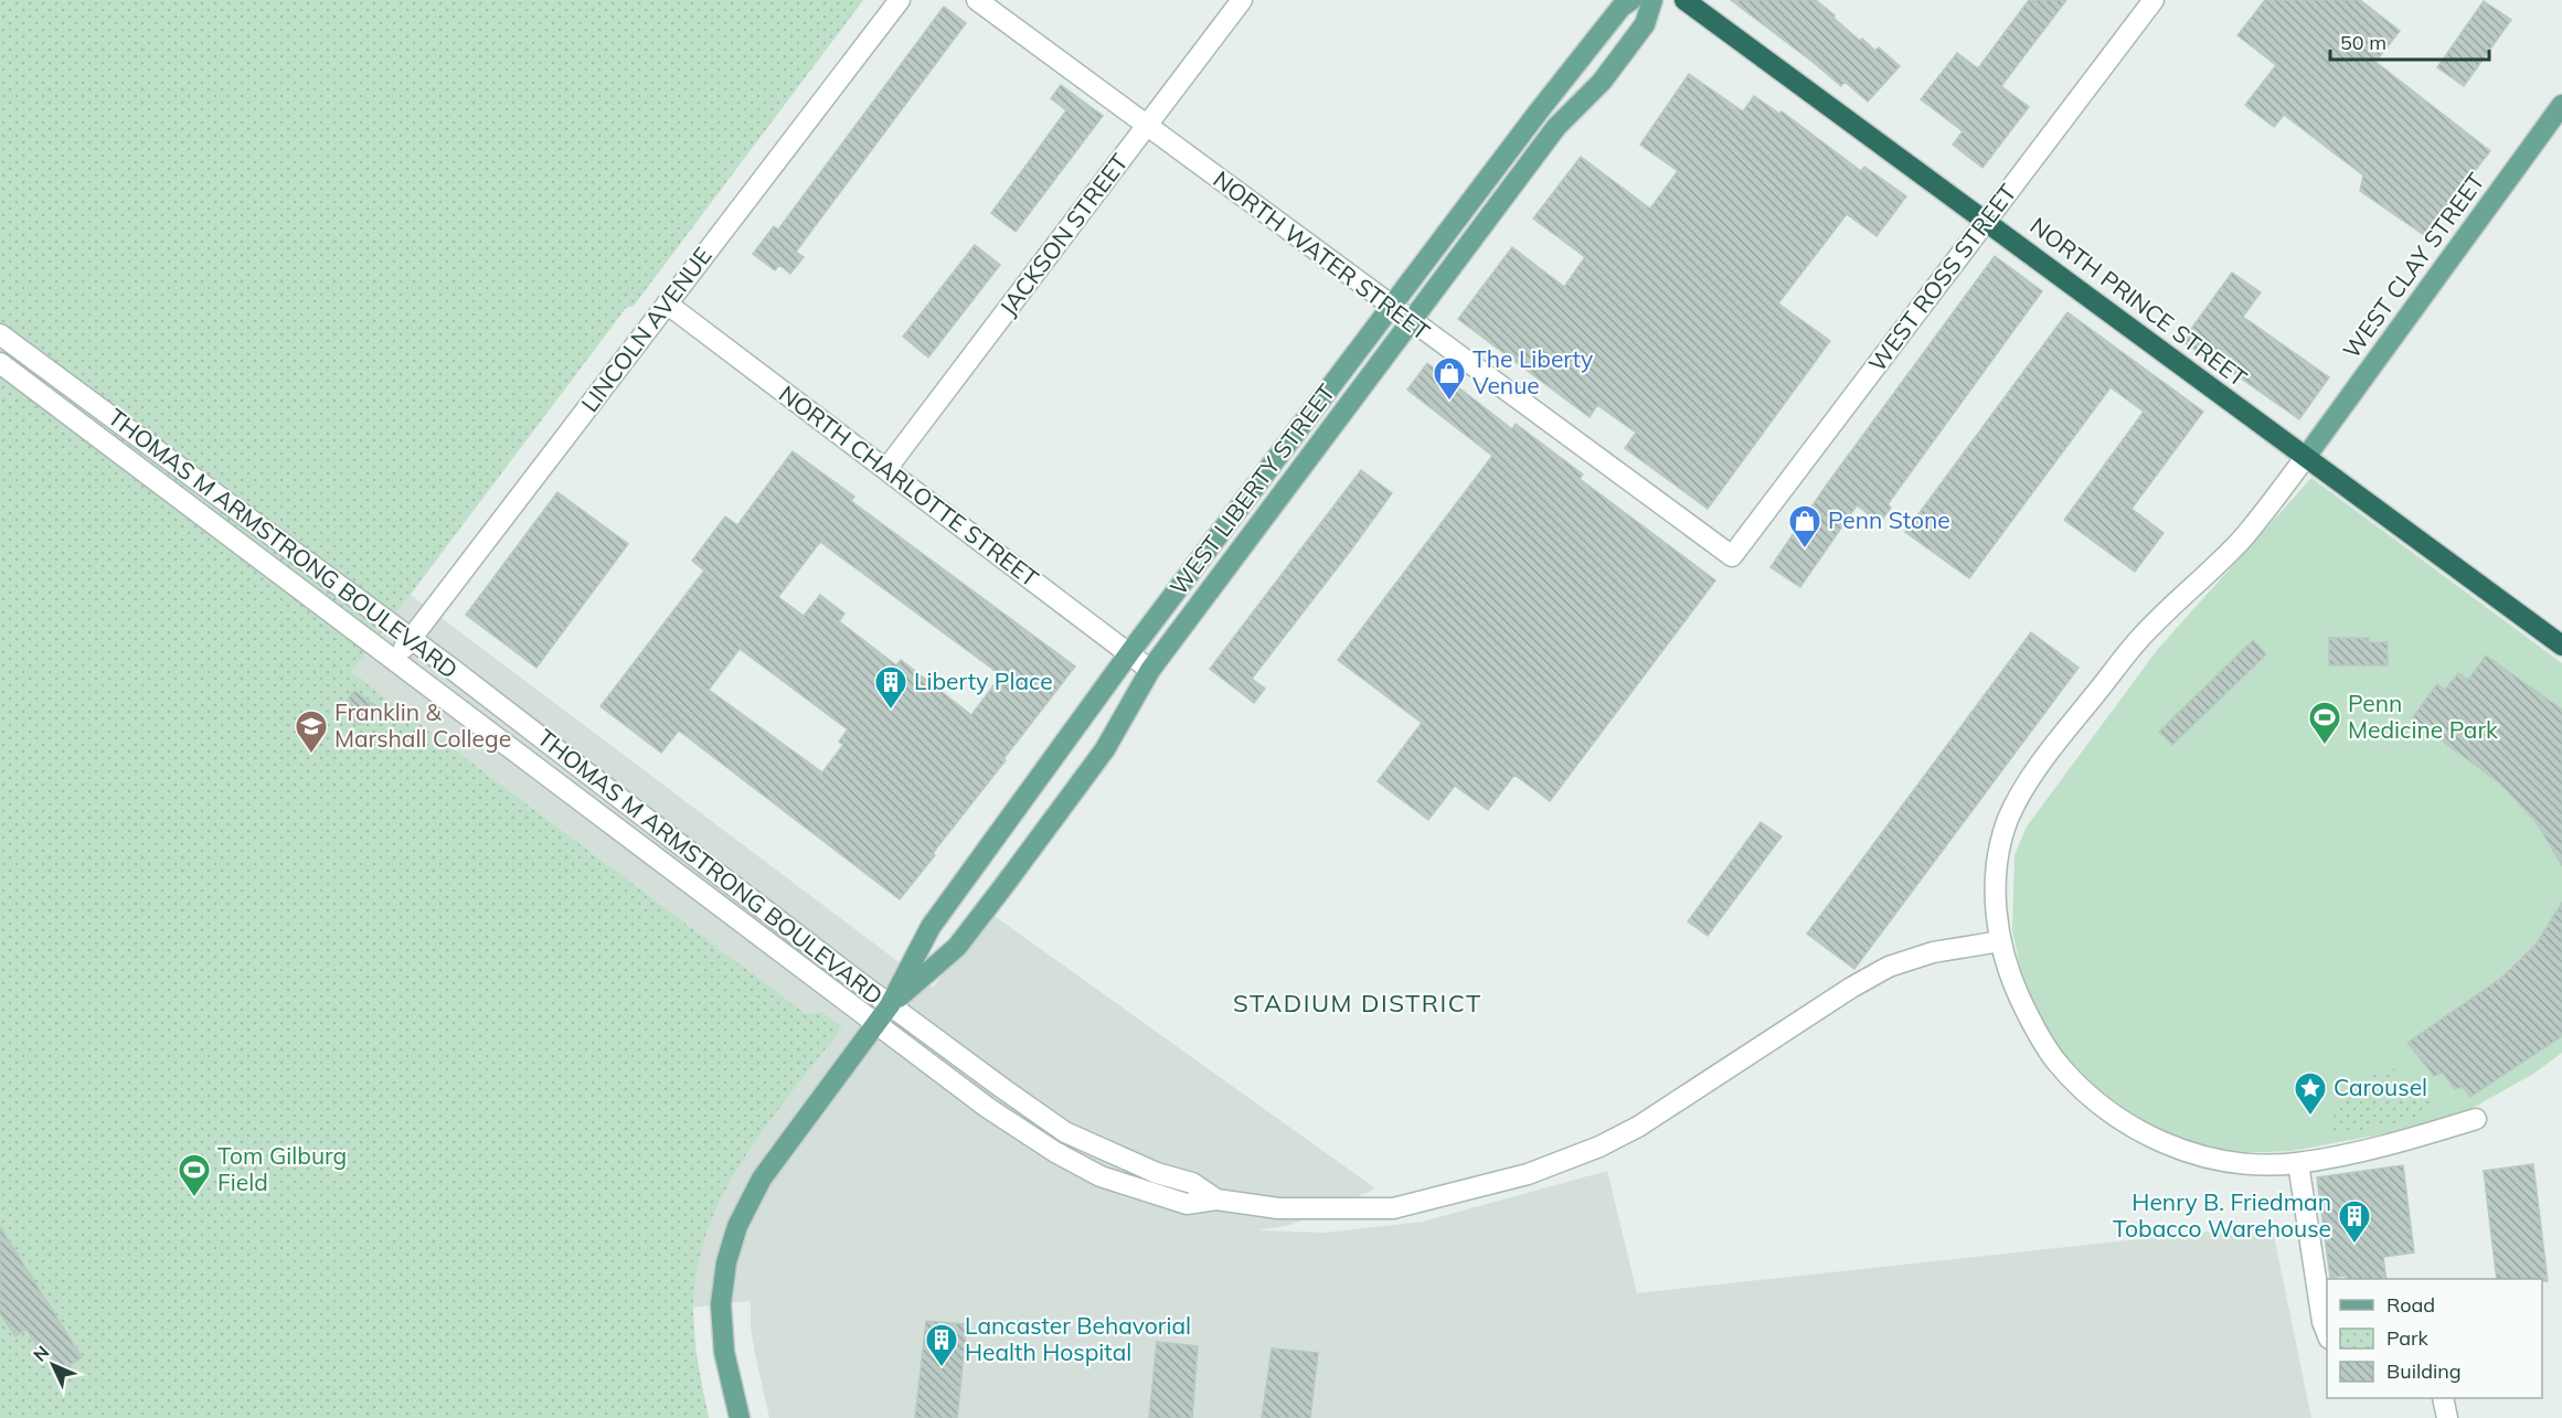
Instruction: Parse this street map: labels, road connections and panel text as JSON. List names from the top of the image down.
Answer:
{
  "streets": {
    "highway": ["NORTH PRINCE STREET"],
    "main road": ["WEST CLAY STREET", "WEST LIBERTY STREET"],
    "street": [
      "JACKSON STREET",
      "NORTH WATER STREET",
      "WEST ROSS STREET",
      "LINCOLN AVENUE",
      "NORTH CHARLOTTE STREET",
      "THOMAS M ARMSTRONG BOULEVARD"
    ]
  },
  "crossings": [
    ["JACKSON STREET", "NORTH WATER STREET"],
    ["JACKSON STREET", "NORTH CHARLOTTE STREET"],
    ["NORTH WATER STREET", "WEST ROSS STREET"],
    ["NORTH WATER STREET", "WEST LIBERTY STREET"],
    ["WEST CLAY STREET", "NORTH PRINCE STREET"],
    ["WEST ROSS STREET", "NORTH PRINCE STREET"],
    ["LINCOLN AVENUE", "NORTH CHARLOTTE STREET"],
    ["LINCOLN AVENUE", "THOMAS M ARMSTRONG BOULEVARD"],
    ["NORTH CHARLOTTE STREET", "WEST LIBERTY STREET"],
    ["WEST LIBERTY STREET", "THOMAS M ARMSTRONG BOULEVARD"]
  ],
  "districts": ["STADIUM DISTRICT"],
  "places": {
    "shop": ["The Liberty Venue", "Penn Stone"],
    "building": ["Liberty Place", "Henry B. Friedman Tobacco Warehouse", "Lancaster Behavorial Health Hospital"],
    "sports": ["Penn Medicine Park", "Tom Gilburg Field"],
    "school or university": ["Franklin & Marshall College"],
    "place": ["Carousel"]
  },
  "legend": ["Road", "Park", "Building"],
  "scale_bar": "50 m",
  "north": "top left"
}
